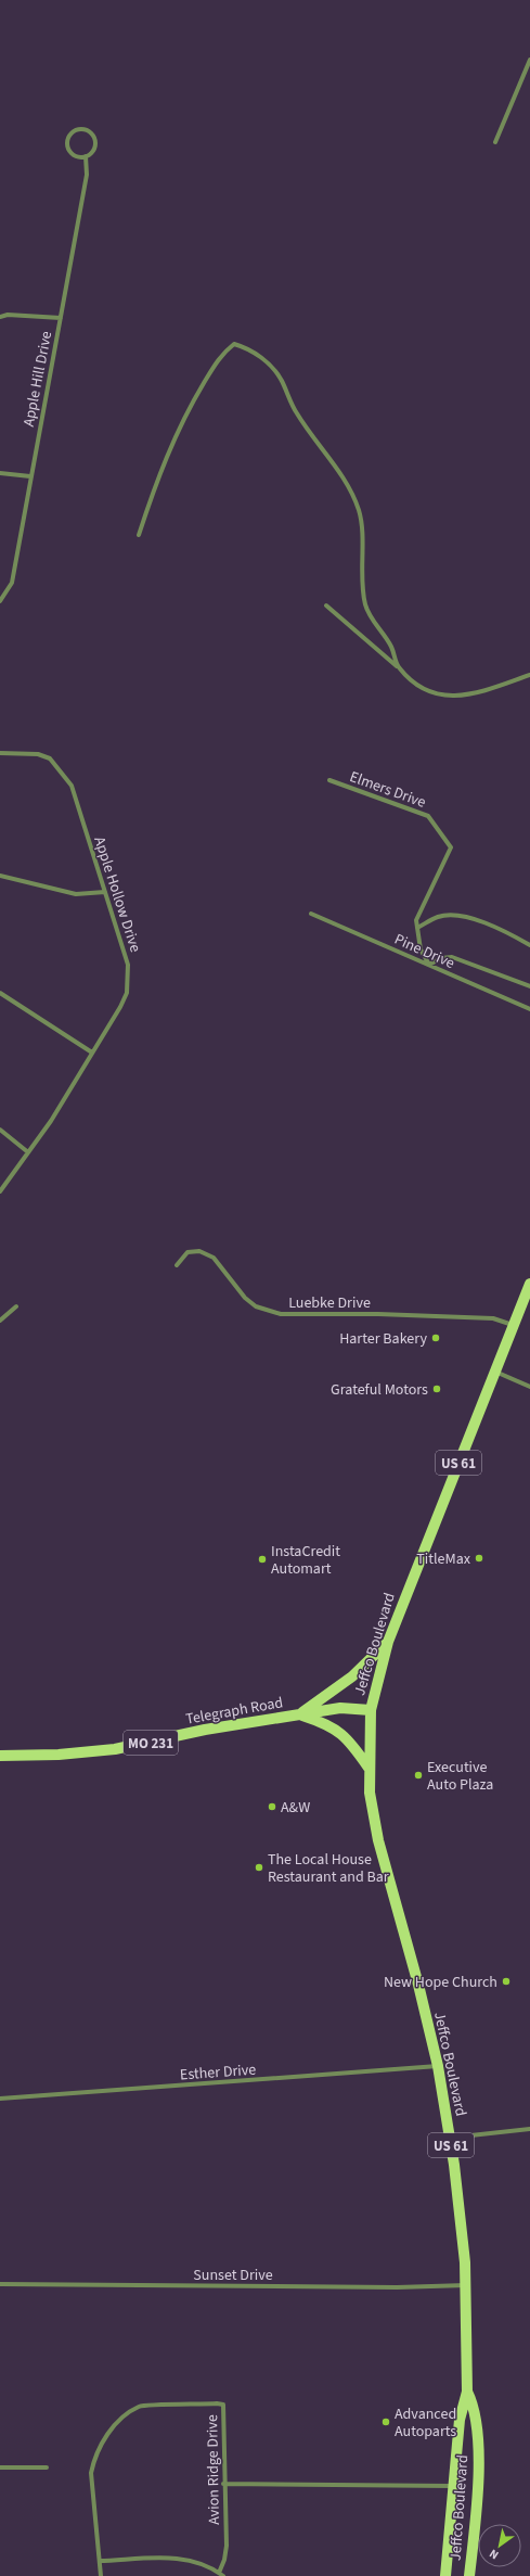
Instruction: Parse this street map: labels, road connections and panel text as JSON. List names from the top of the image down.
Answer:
{
  "streets": {
    "main road": [
      "US 61",
      "Jeffco Boulevard",
      "Telegraph Road",
      "MO 231"
    ],
    "street": [
      "Apple Hill Drive",
      "Elmers Drive",
      "Apple Hollow Drive",
      "Pine Drive",
      "Luebke Drive",
      "Esther Drive",
      "Sunset Drive",
      "Avion Ridge Drive"
    ]
  },
  "crossings": [
    ["Elmers Drive", "Pine Drive"],
    ["Luebke Drive", "Jeffco Boulevard"],
    ["Jeffco Boulevard", "Telegraph Road"],
    ["Jeffco Boulevard", "Esther Drive"],
    ["Jeffco Boulevard", "Sunset Drive"]
  ],
  "places": [
    "Harter Bakery",
    "Grateful Motors",
    "TitleMax",
    "InstaCredit Automart",
    "Executive Auto Plaza",
    "A&W",
    "The Local House Restaurant and Bar",
    "New Hope Church",
    "Advanced Autoparts"
  ],
  "north": "bottom left"
}
